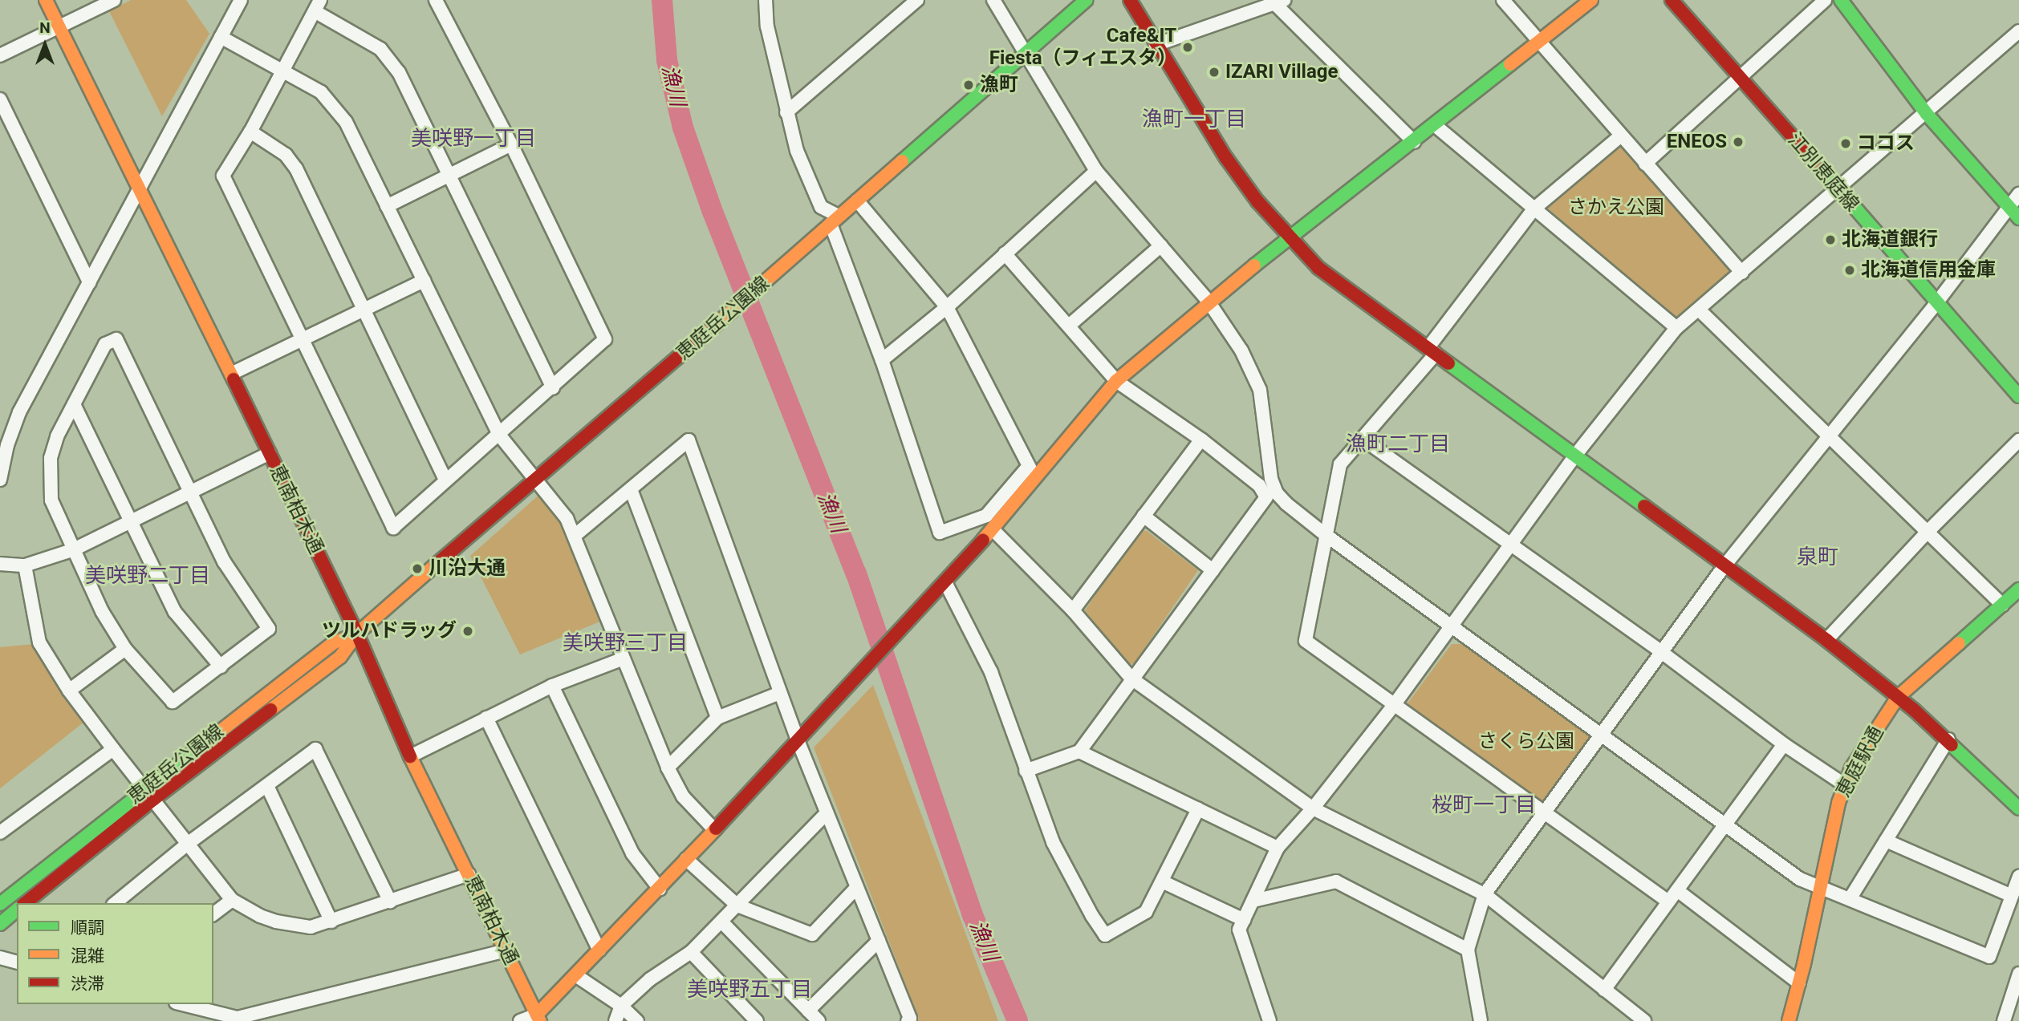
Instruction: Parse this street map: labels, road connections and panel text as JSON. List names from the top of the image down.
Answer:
{
  "streets": {
    "street": [
      "江別恵庭線",
      "恵庭岳公園線",
      "恵南柏木通",
      "恵庭駅通"
    ]
  },
  "crossings": [
    ["恵庭岳公園線", "恵南柏木通"]
  ],
  "districts": [
    "漁町一丁目",
    "美咲野一丁目",
    "漁町二丁目",
    "泉町",
    "美咲野二丁目",
    "美咲野三丁目",
    "桜町一丁目",
    "美咲野五丁目"
  ],
  "water": ["漁川"],
  "parks": ["さかえ公園", "さくら公園"],
  "places": [
    "Cafe&IT Fiesta（フィエスタ）",
    "IZARI Village",
    "漁町",
    "ENEOS",
    "ココス",
    "北海道銀行",
    "北海道信用金庫",
    "川沿大通",
    "ツルハドラッグ"
  ],
  "legend": ["順調", "混雑", "渋滞"],
  "north": "top"
}
